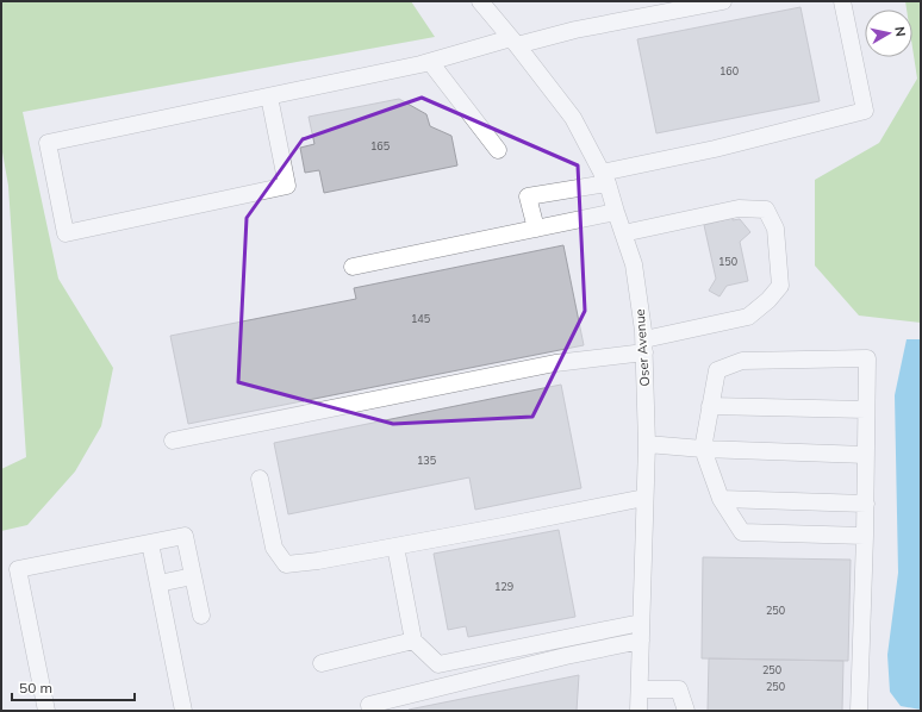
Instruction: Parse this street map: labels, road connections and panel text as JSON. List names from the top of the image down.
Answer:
{
  "streets": {
    "street": ["Oser Avenue"]
  },
  "house_numbers": [
    "160",
    "165",
    "150",
    "145",
    "135",
    "129",
    "250",
    "250",
    "250"
  ],
  "scale_bar": "50 m",
  "north": "right"
}
